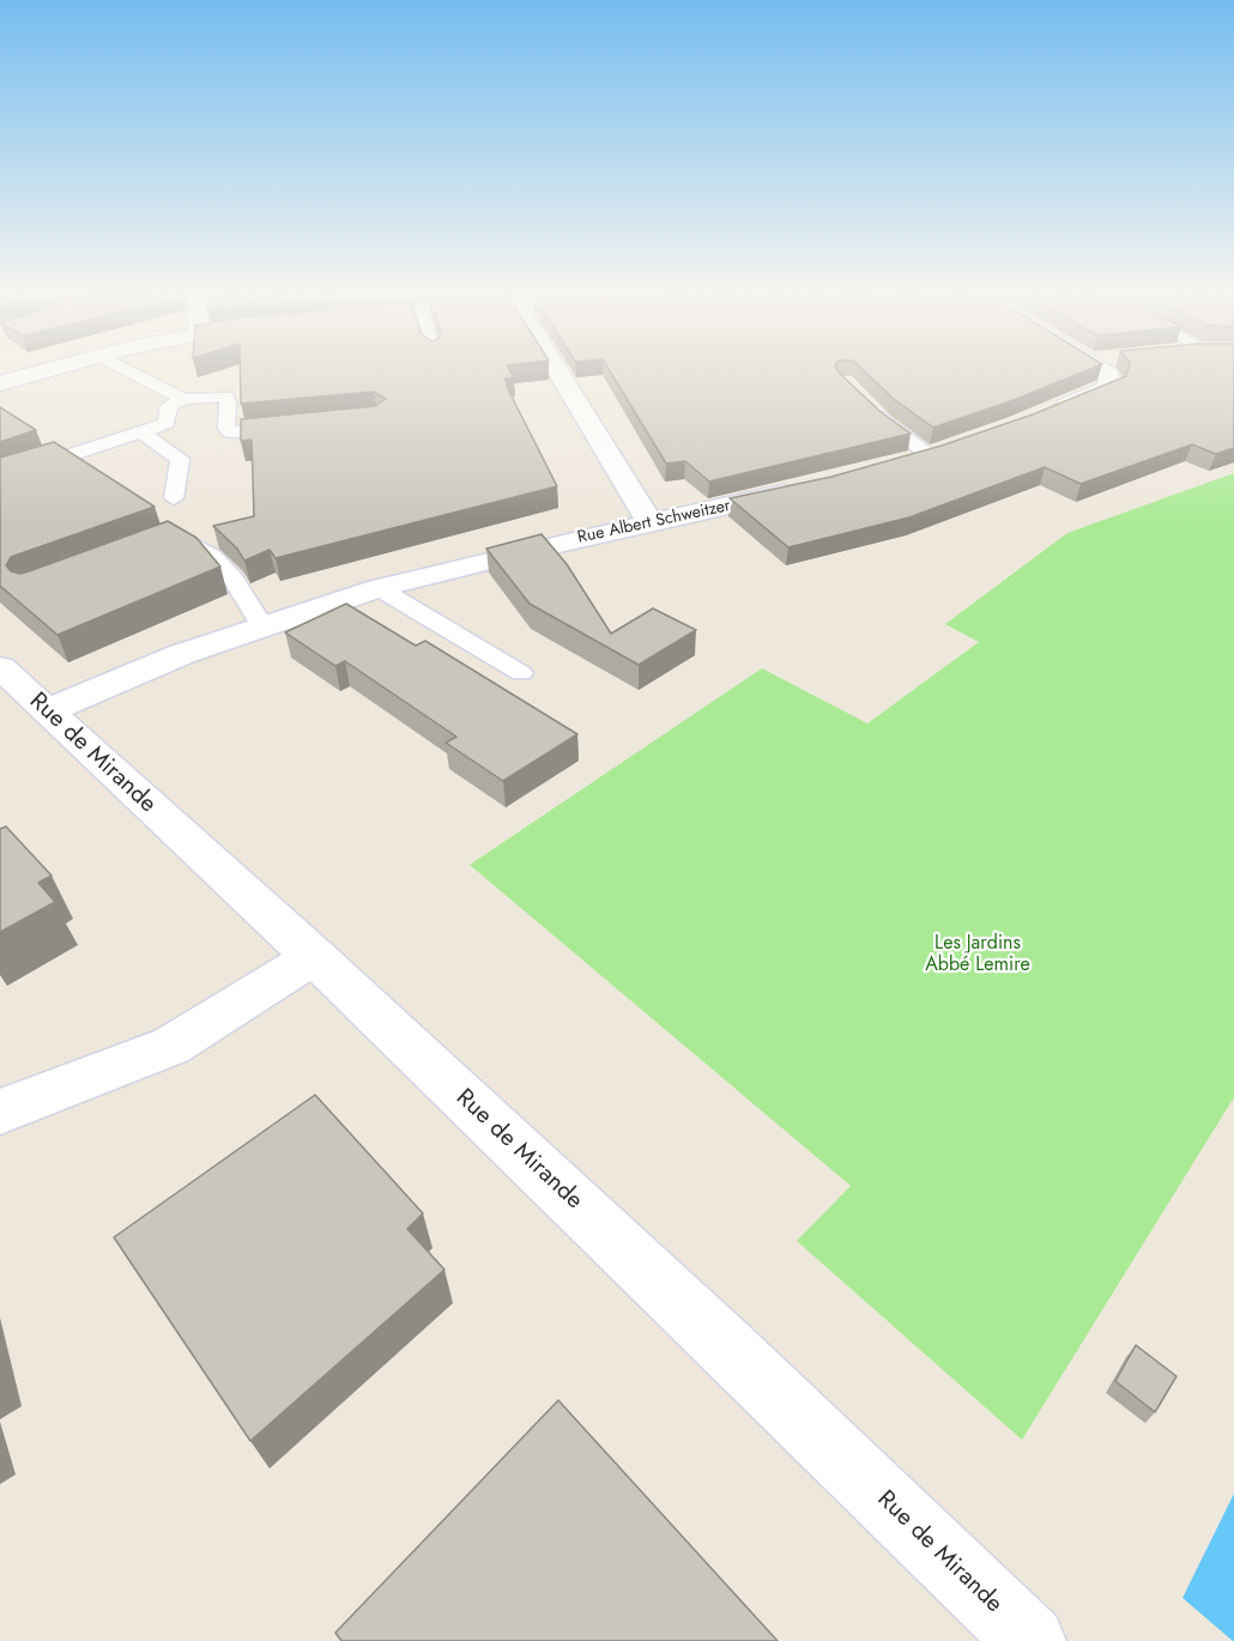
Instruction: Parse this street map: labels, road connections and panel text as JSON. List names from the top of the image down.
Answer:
{
  "streets": {
    "street": ["Rue Albert Schweitzer", "Rue de Mirande"]
  },
  "crossings": [
    ["Rue Albert Schweitzer", "Rue de Mirande"]
  ],
  "parks": ["Les Jardins Abbé Lemire"]
}
